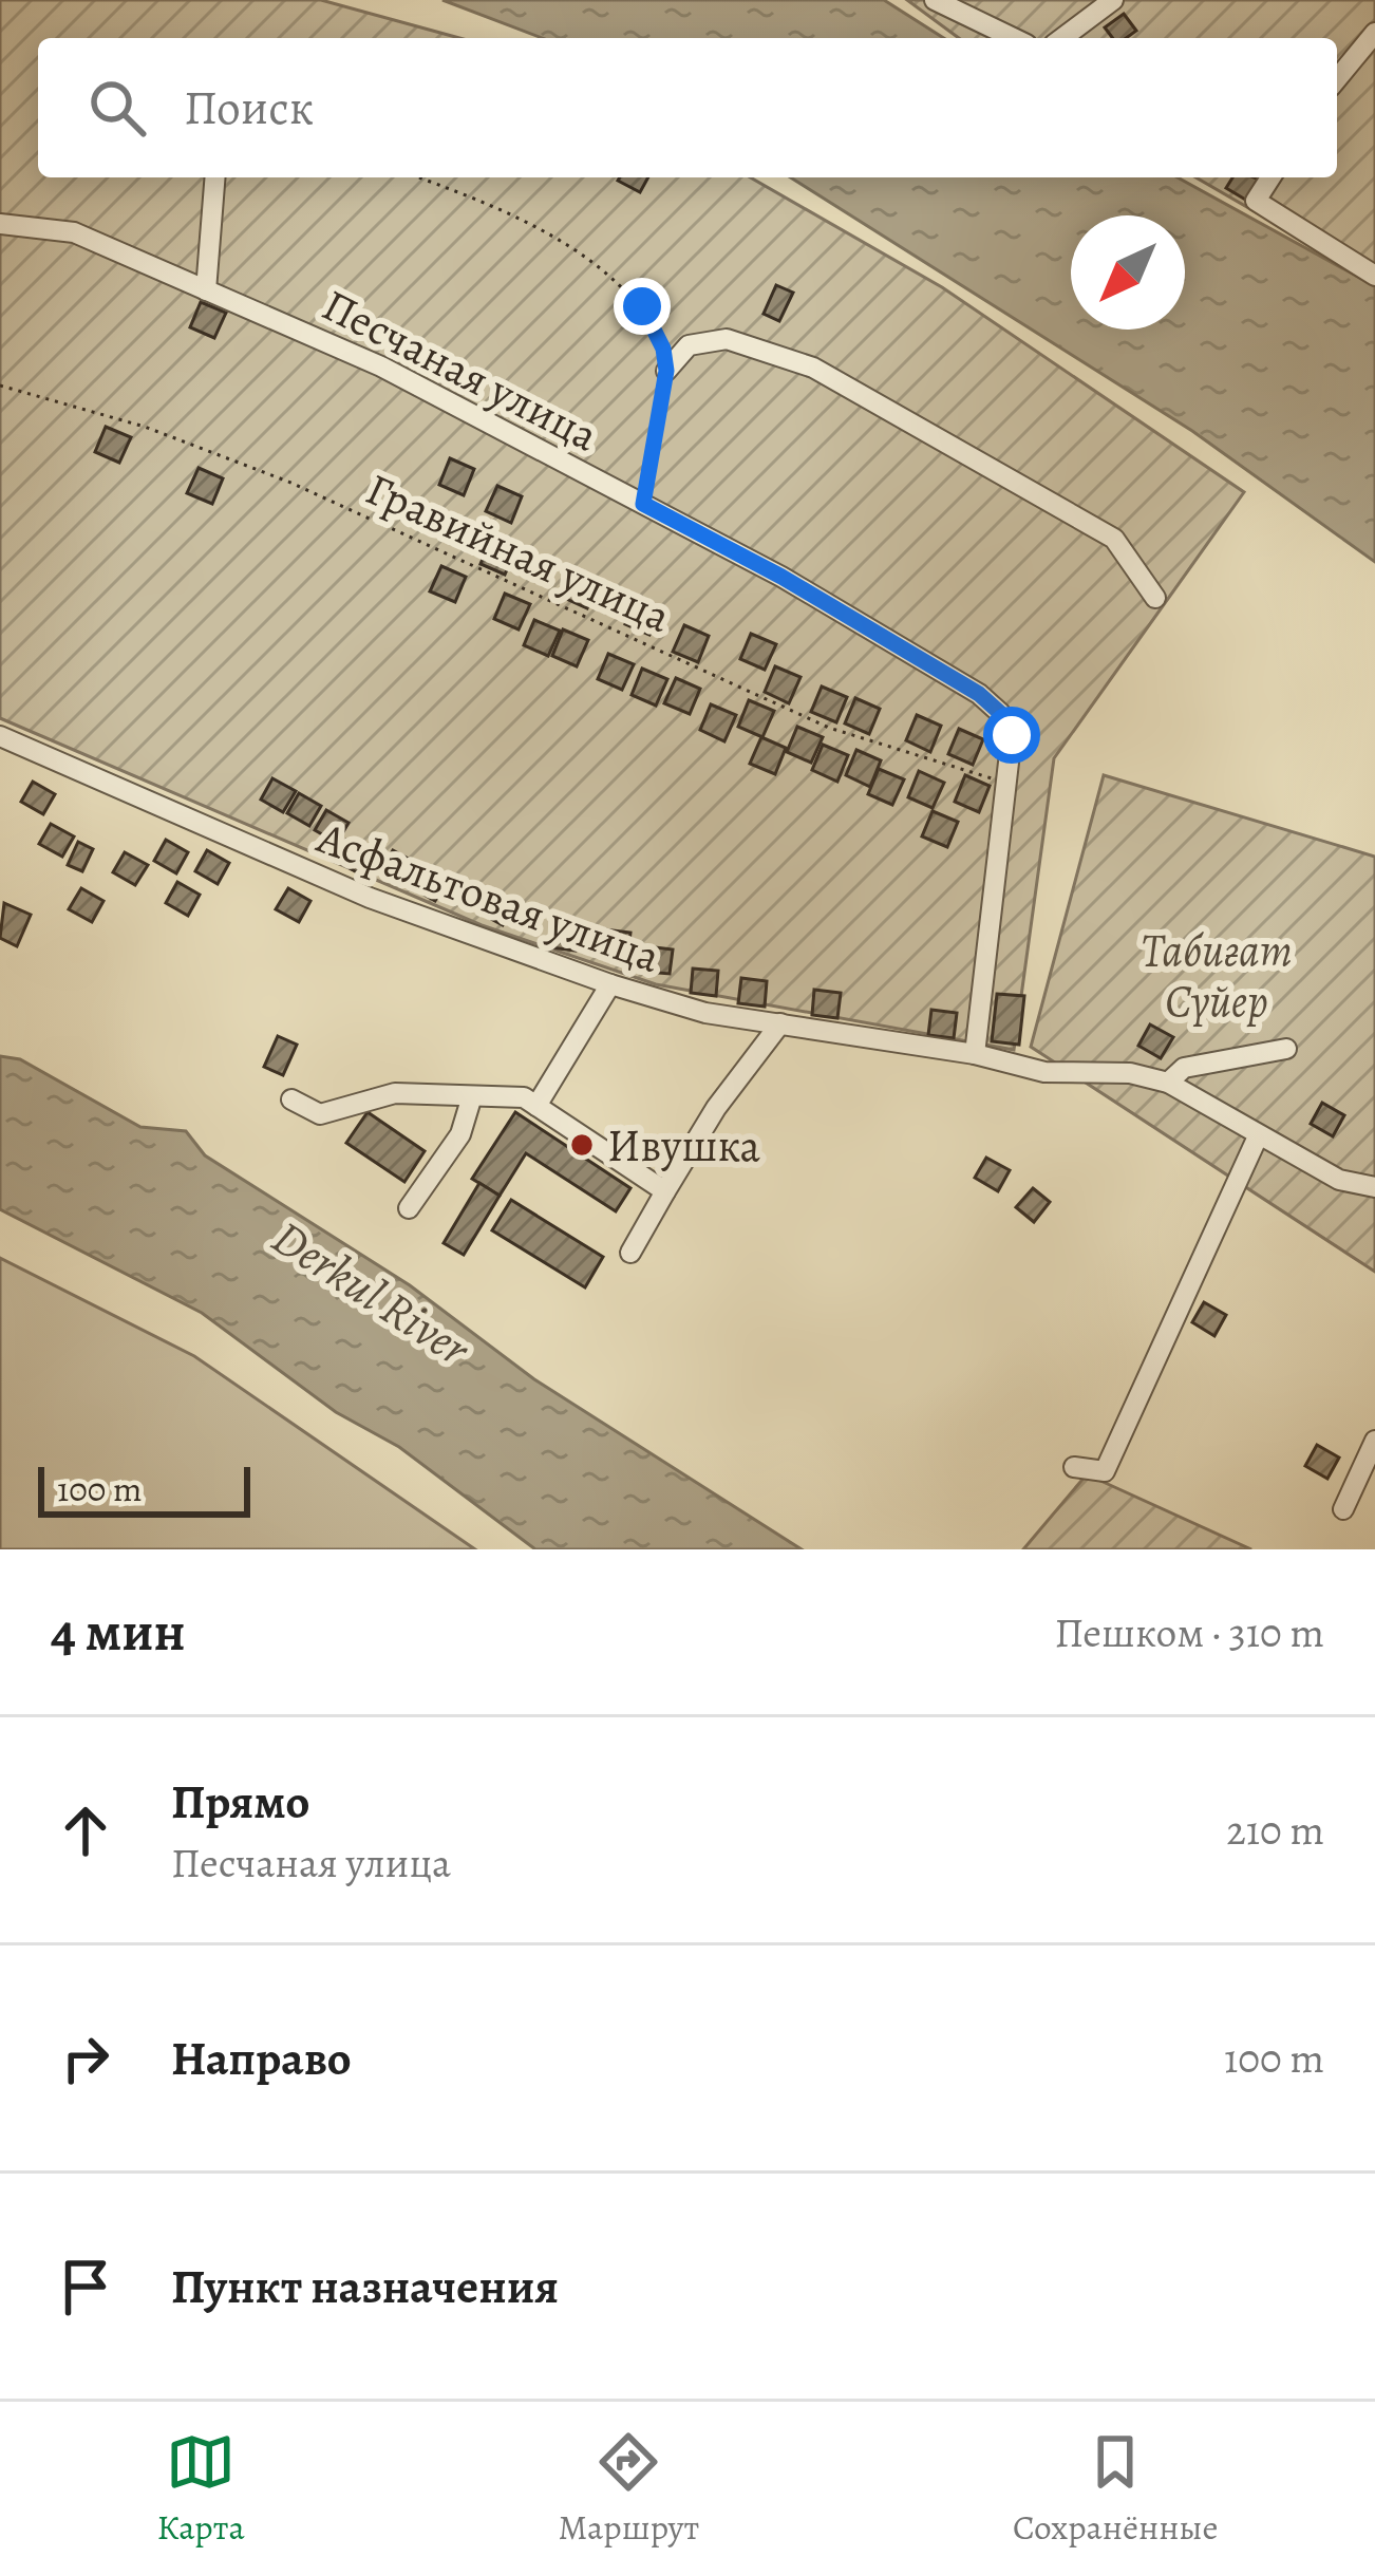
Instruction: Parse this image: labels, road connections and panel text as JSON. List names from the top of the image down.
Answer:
{
  "streets": {
    "street": ["Песчаная улица", "Асфальтовая улица"],
    "path": ["Гравийная улица"]
  },
  "crossings": [
    ["Песчаная улица", "Гравийная улица"],
    ["Песчаная улица", "Асфальтовая улица"]
  ],
  "water": ["Derkul River"],
  "parks": ["Табиғат Сүйер"],
  "places": ["Ивушка"],
  "scale_bar": "100 m",
  "north": "bottom left",
  "page": {
    "search": "Поиск",
    "scale": "100 m",
    "heading": ["4 мин", "Пешком · 310 m"],
    "list": [
      ["Прямо", "Песчаная улица", "210 m"],
      ["Направо", "100 m"],
      "Пункт назначения"
    ],
    "nav": ["Карта", "Маршрут", "Сохранённые"]
  }
}
